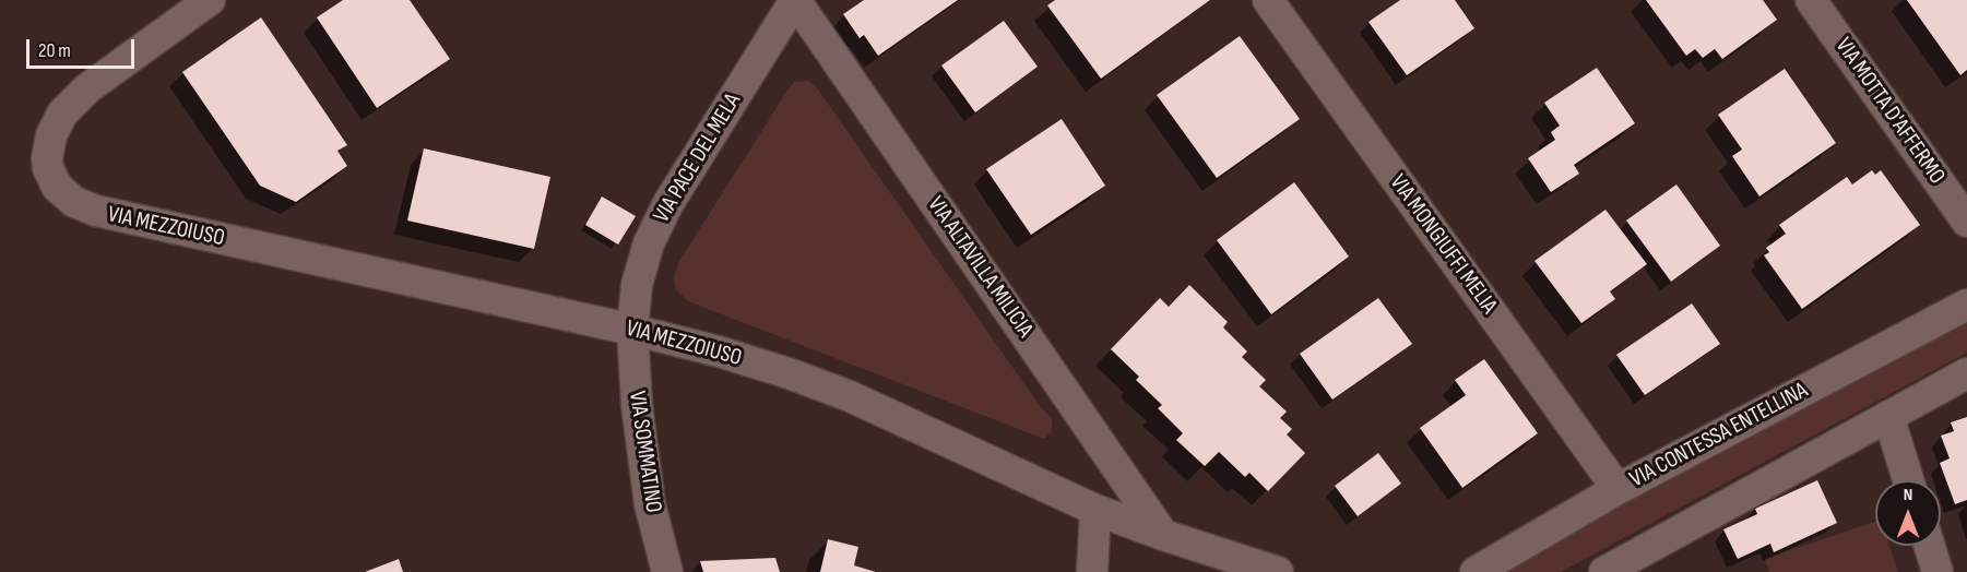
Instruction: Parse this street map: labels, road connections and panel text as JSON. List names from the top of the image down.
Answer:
{
  "streets": {
    "street": [
      "VIA MOTTA D'AFFERMO",
      "VIA PACE DEL MELA",
      "VIA MEZZOIUSO",
      "VIA MONGIUFFI MELIA",
      "VIA ALTAVILLA MILICIA",
      "VIA CONTESSA ENTELLINA",
      "VIA SOMMATINO"
    ]
  },
  "crossings": [
    ["VIA PACE DEL MELA", "VIA MEZZOIUSO"],
    ["VIA PACE DEL MELA", "VIA ALTAVILLA MILICIA"],
    ["VIA PACE DEL MELA", "VIA SOMMATINO"],
    ["VIA MEZZOIUSO", "VIA ALTAVILLA MILICIA"],
    ["VIA MEZZOIUSO", "VIA SOMMATINO"],
    ["VIA MONGIUFFI MELIA", "VIA CONTESSA ENTELLINA"]
  ],
  "scale_bar": "20 m",
  "north": "top"
}
